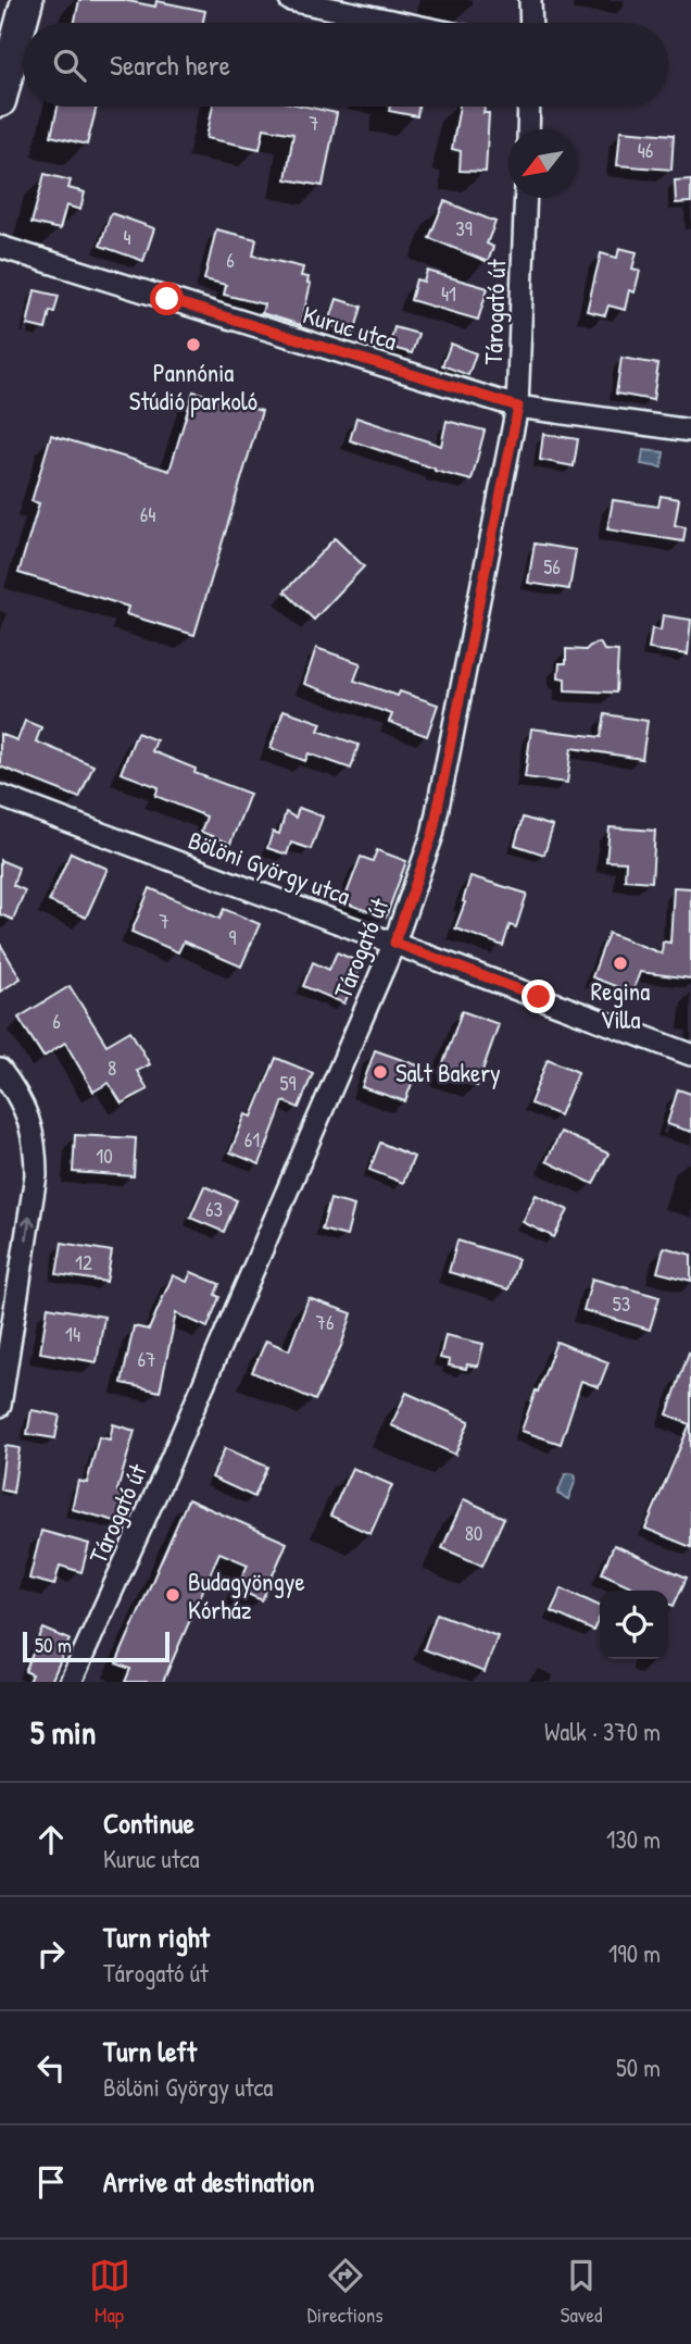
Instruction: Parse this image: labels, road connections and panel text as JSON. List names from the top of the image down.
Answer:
{
  "streets": {
    "street": ["Tárogató út", "Kuruc utca", "Bölöni György utca"]
  },
  "crossings": [
    ["Tárogató út", "Kuruc utca"],
    ["Tárogató út", "Bölöni György utca"]
  ],
  "places": [
    "Pannónia Stúdió parkoló",
    "Regina Villa",
    "Salt Bakery",
    "Budagyöngye Kórház"
  ],
  "house_numbers": [
    "7",
    "46",
    "39",
    "4",
    "6",
    "41",
    "64",
    "56",
    "7",
    "9",
    "6",
    "8",
    "59",
    "61",
    "10",
    "63",
    "12",
    "53",
    "76",
    "14",
    "67",
    "80"
  ],
  "scale_bar": "50 m",
  "north": "bottom left",
  "page": {
    "search": "Search here",
    "scale": "50 m",
    "heading": ["5 min", "Walk · 370 m"],
    "list": [
      ["Continue", "Kuruc utca", "130 m"],
      ["Turn right", "Tárogató út", "190 m"],
      ["Turn left", "Bölöni György utca", "50 m"],
      "Arrive at destination"
    ],
    "nav": ["Map", "Directions", "Saved"]
  }
}
